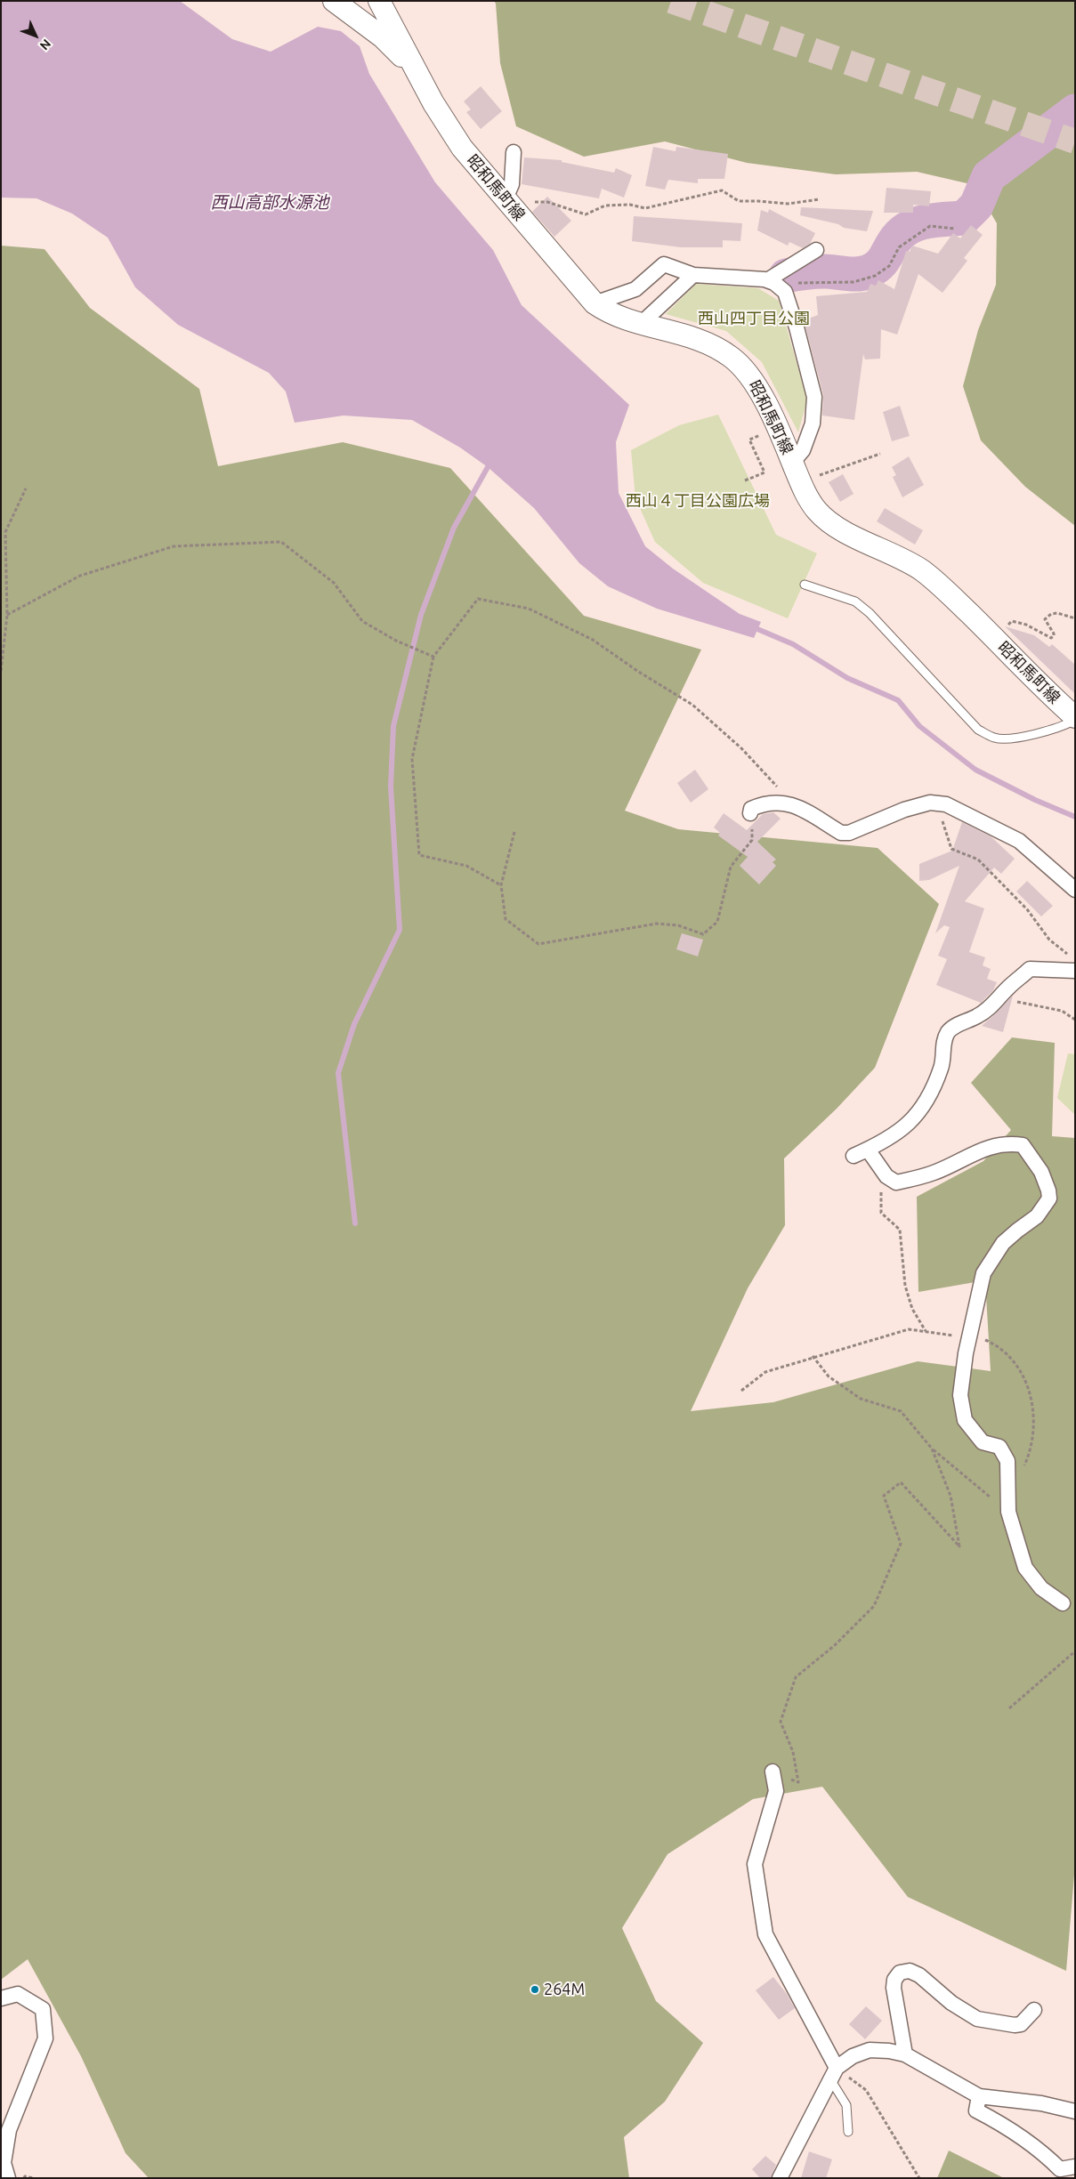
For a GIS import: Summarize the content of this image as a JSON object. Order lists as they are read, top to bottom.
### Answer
{
  "streets": {
    "main road": ["昭和馬町線"]
  },
  "water": ["西山高部水源池"],
  "parks": ["西山四丁目公園", "西山４丁目公園広場"],
  "places": ["264M"],
  "north": "bottom right"
}
